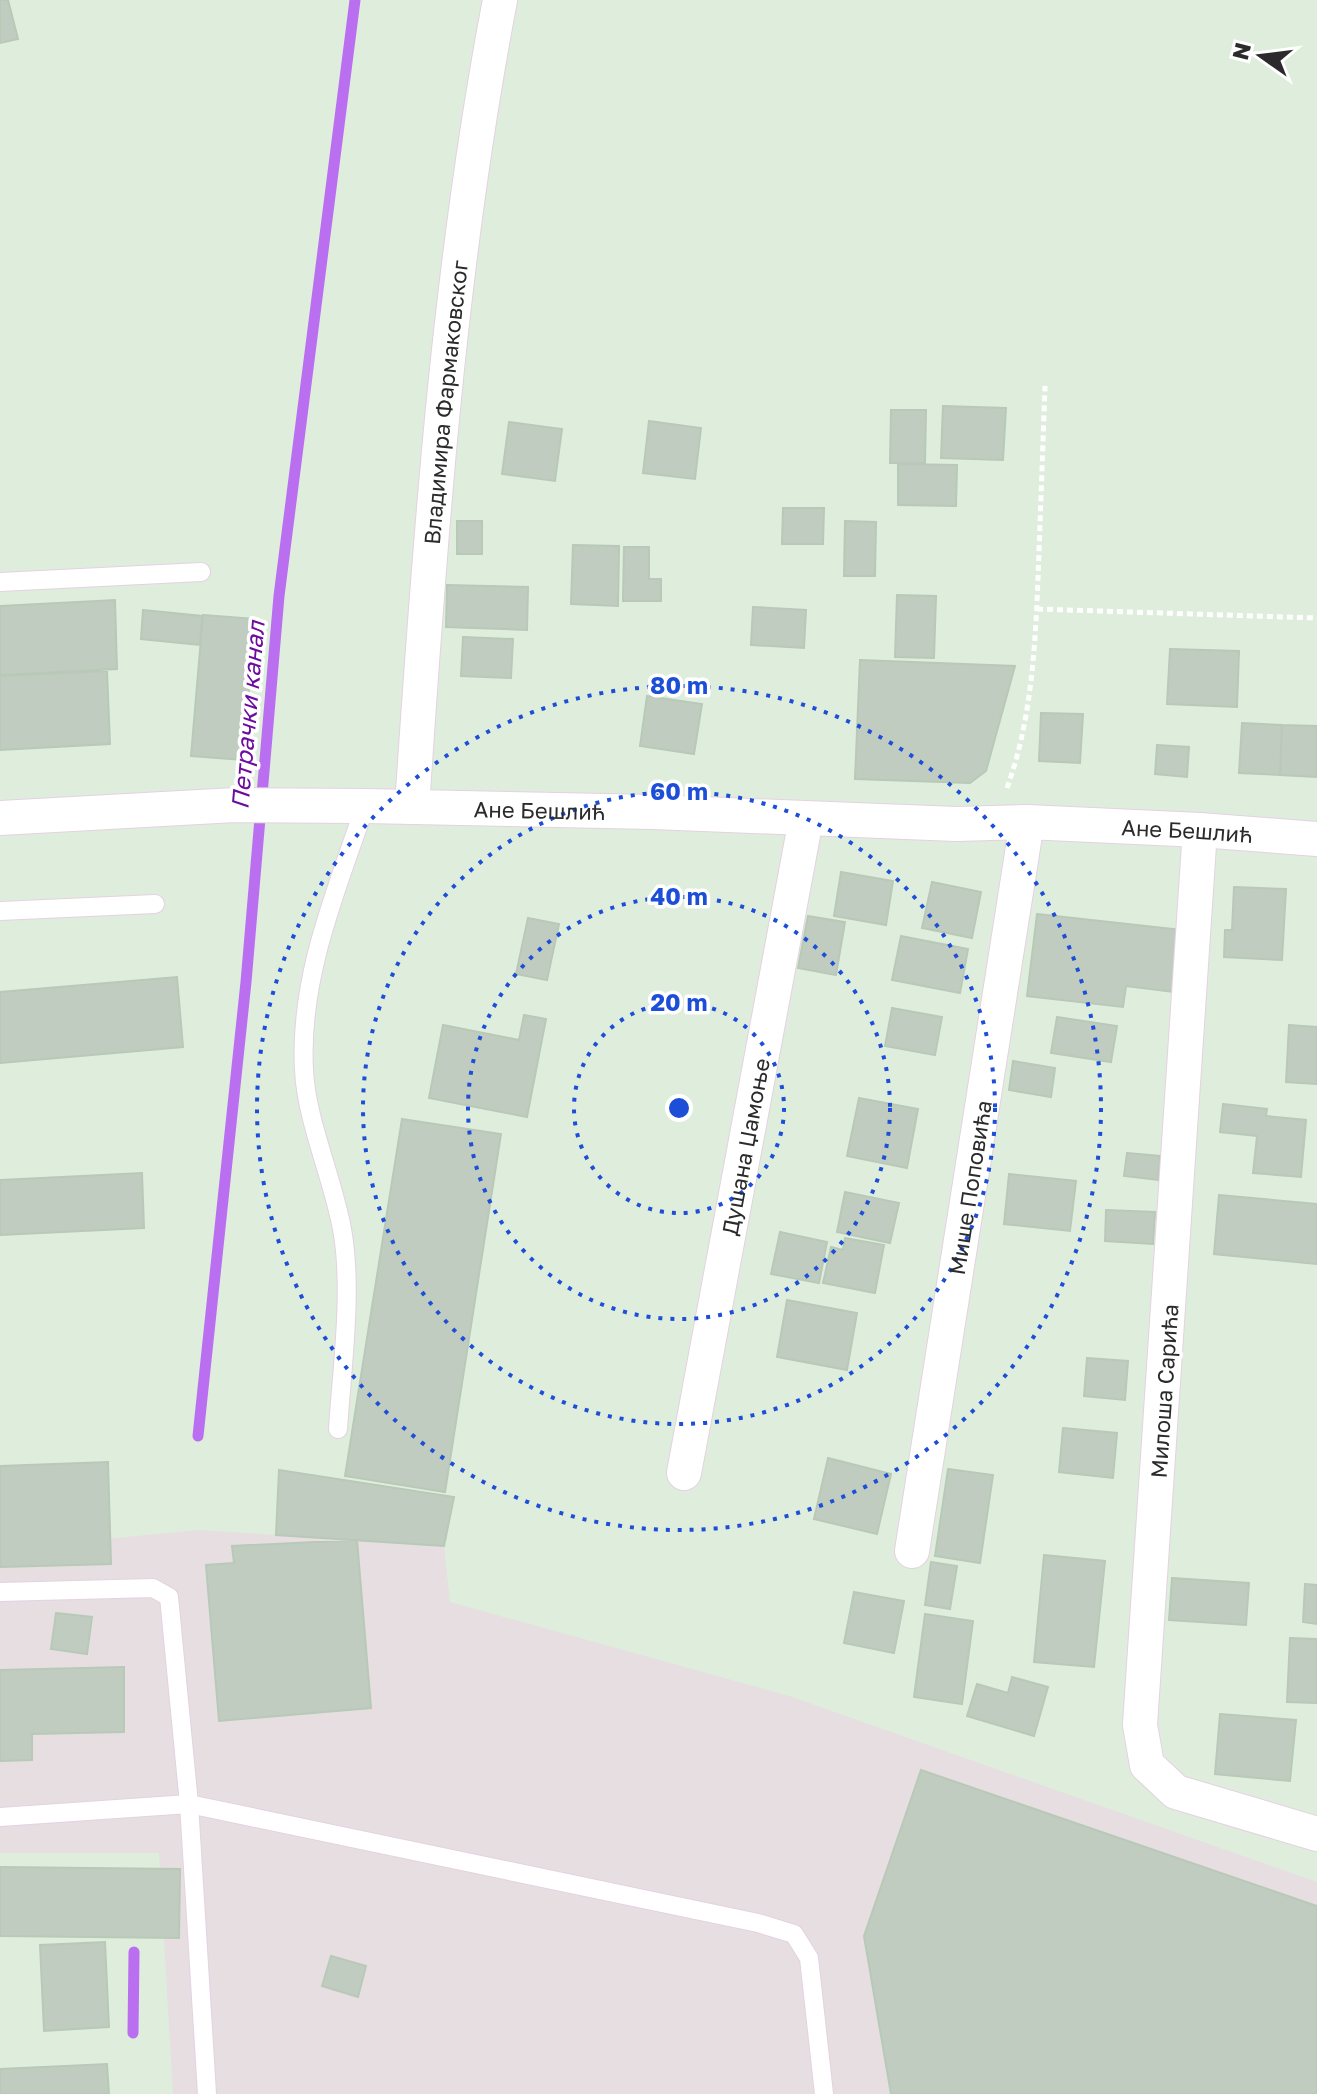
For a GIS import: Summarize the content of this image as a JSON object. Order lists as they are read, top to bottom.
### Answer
{
  "streets": {
    "street": [
      "Владимира Фармаковског",
      "Ане Бешлић",
      "Душана Џамоње",
      "Мише Поповића",
      "Милоша Сарића"
    ]
  },
  "crossings": [
    ["Владимира Фармаковског", "Ане Бешлић"],
    ["Ане Бешлић", "Душана Џамоње"],
    ["Ане Бешлић", "Мише Поповића"],
    ["Ане Бешлић", "Милоша Сарића"]
  ],
  "water": ["Петрачки канал"],
  "north": "left",
  "rings": [
    "80 m",
    "60 m",
    "40 m",
    "20 m"
  ]
}
